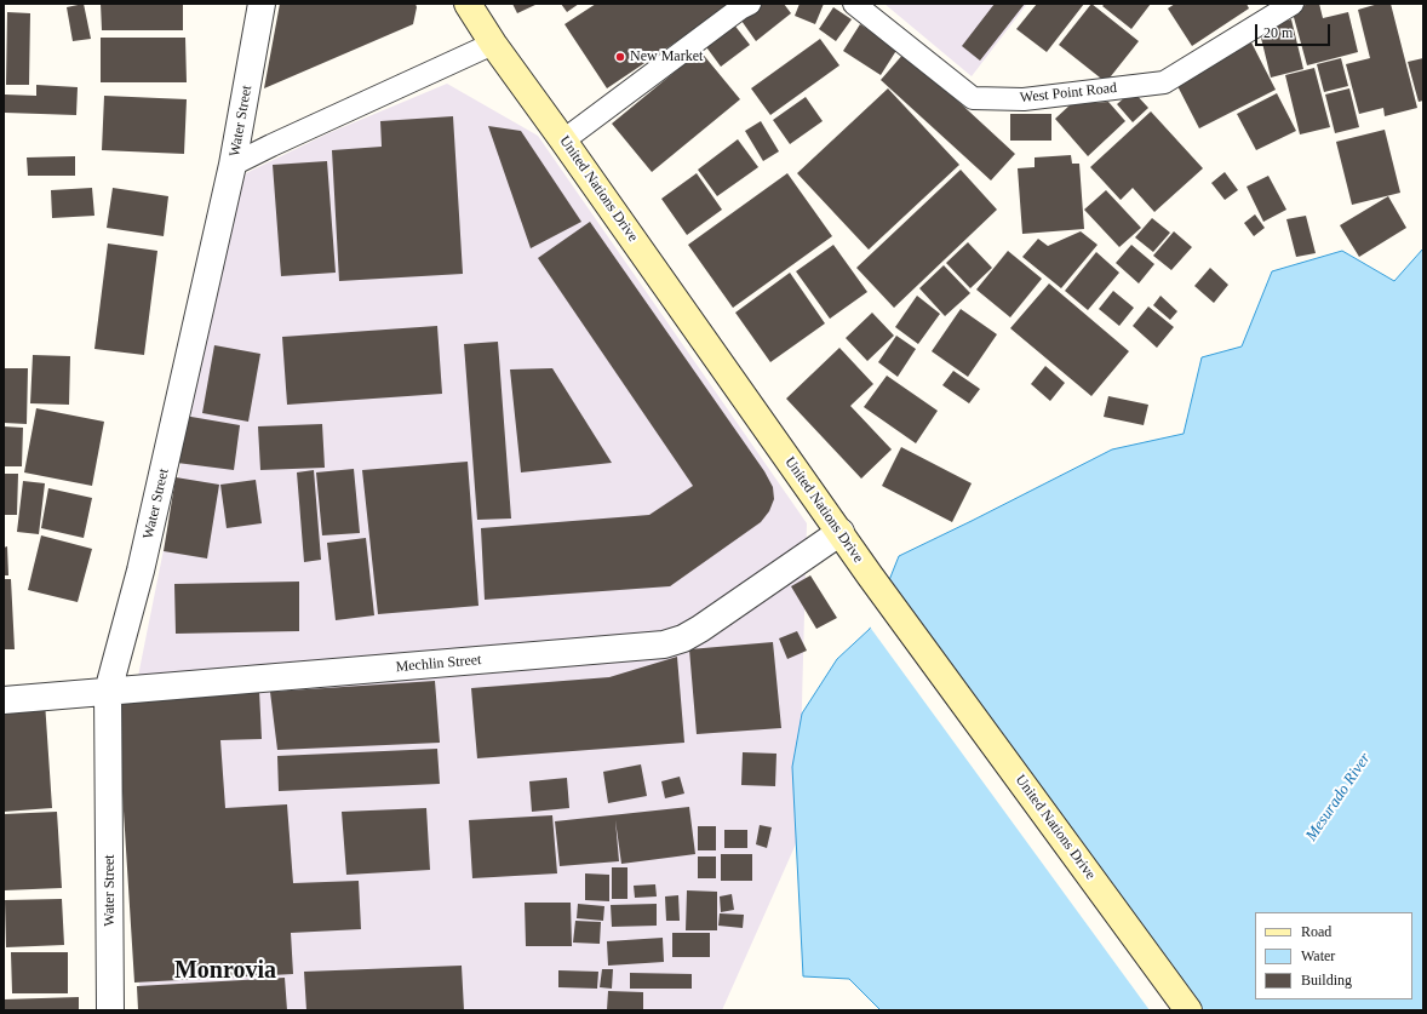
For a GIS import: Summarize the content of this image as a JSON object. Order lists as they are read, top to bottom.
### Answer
{
  "streets": {
    "main road": ["United Nations Drive"],
    "street": ["West Point Road", "Water Street", "Mechlin Street"]
  },
  "crossings": [
    ["Water Street", "Mechlin Street"],
    ["United Nations Drive", "Mechlin Street"]
  ],
  "districts": ["Monrovia"],
  "water": ["Mesurado River"],
  "places": ["New Market"],
  "legend": ["Road", "Water", "Building"],
  "scale_bar": "20 m"
}
